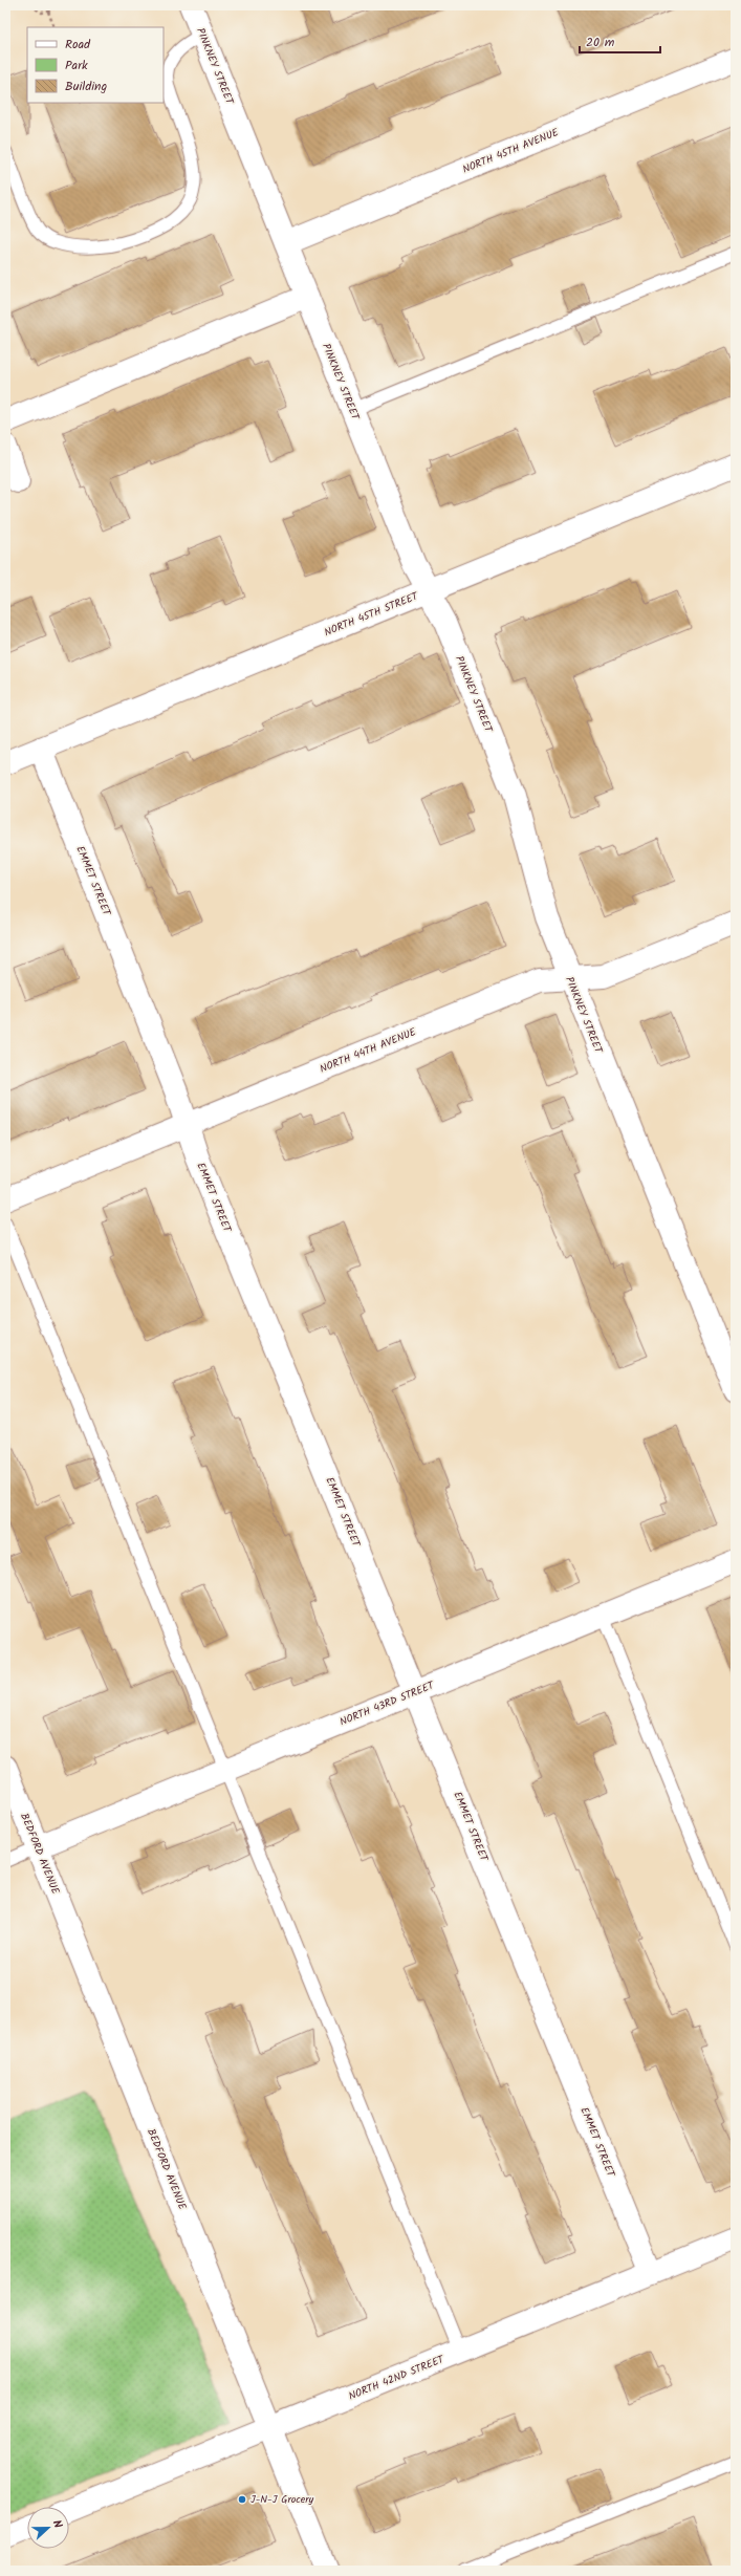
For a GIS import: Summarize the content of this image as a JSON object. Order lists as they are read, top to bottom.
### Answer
{
  "streets": {
    "street": [
      "PINKNEY STREET",
      "NORTH 45TH AVENUE",
      "NORTH 45TH STREET",
      "EMMET STREET",
      "NORTH 44TH AVENUE",
      "NORTH 43RD STREET",
      "BEDFORD AVENUE",
      "NORTH 42ND STREET"
    ]
  },
  "crossings": [
    ["PINKNEY STREET", "NORTH 45TH AVENUE"],
    ["PINKNEY STREET", "NORTH 45TH STREET"],
    ["PINKNEY STREET", "NORTH 44TH AVENUE"],
    ["NORTH 45TH STREET", "EMMET STREET"],
    ["EMMET STREET", "NORTH 44TH AVENUE"],
    ["EMMET STREET", "NORTH 43RD STREET"],
    ["EMMET STREET", "NORTH 42ND STREET"],
    ["NORTH 43RD STREET", "BEDFORD AVENUE"],
    ["BEDFORD AVENUE", "NORTH 42ND STREET"]
  ],
  "places": ["J-N-J Grocery"],
  "legend": ["Road", "Park", "Building"],
  "scale_bar": "20 m",
  "north": "right"
}
